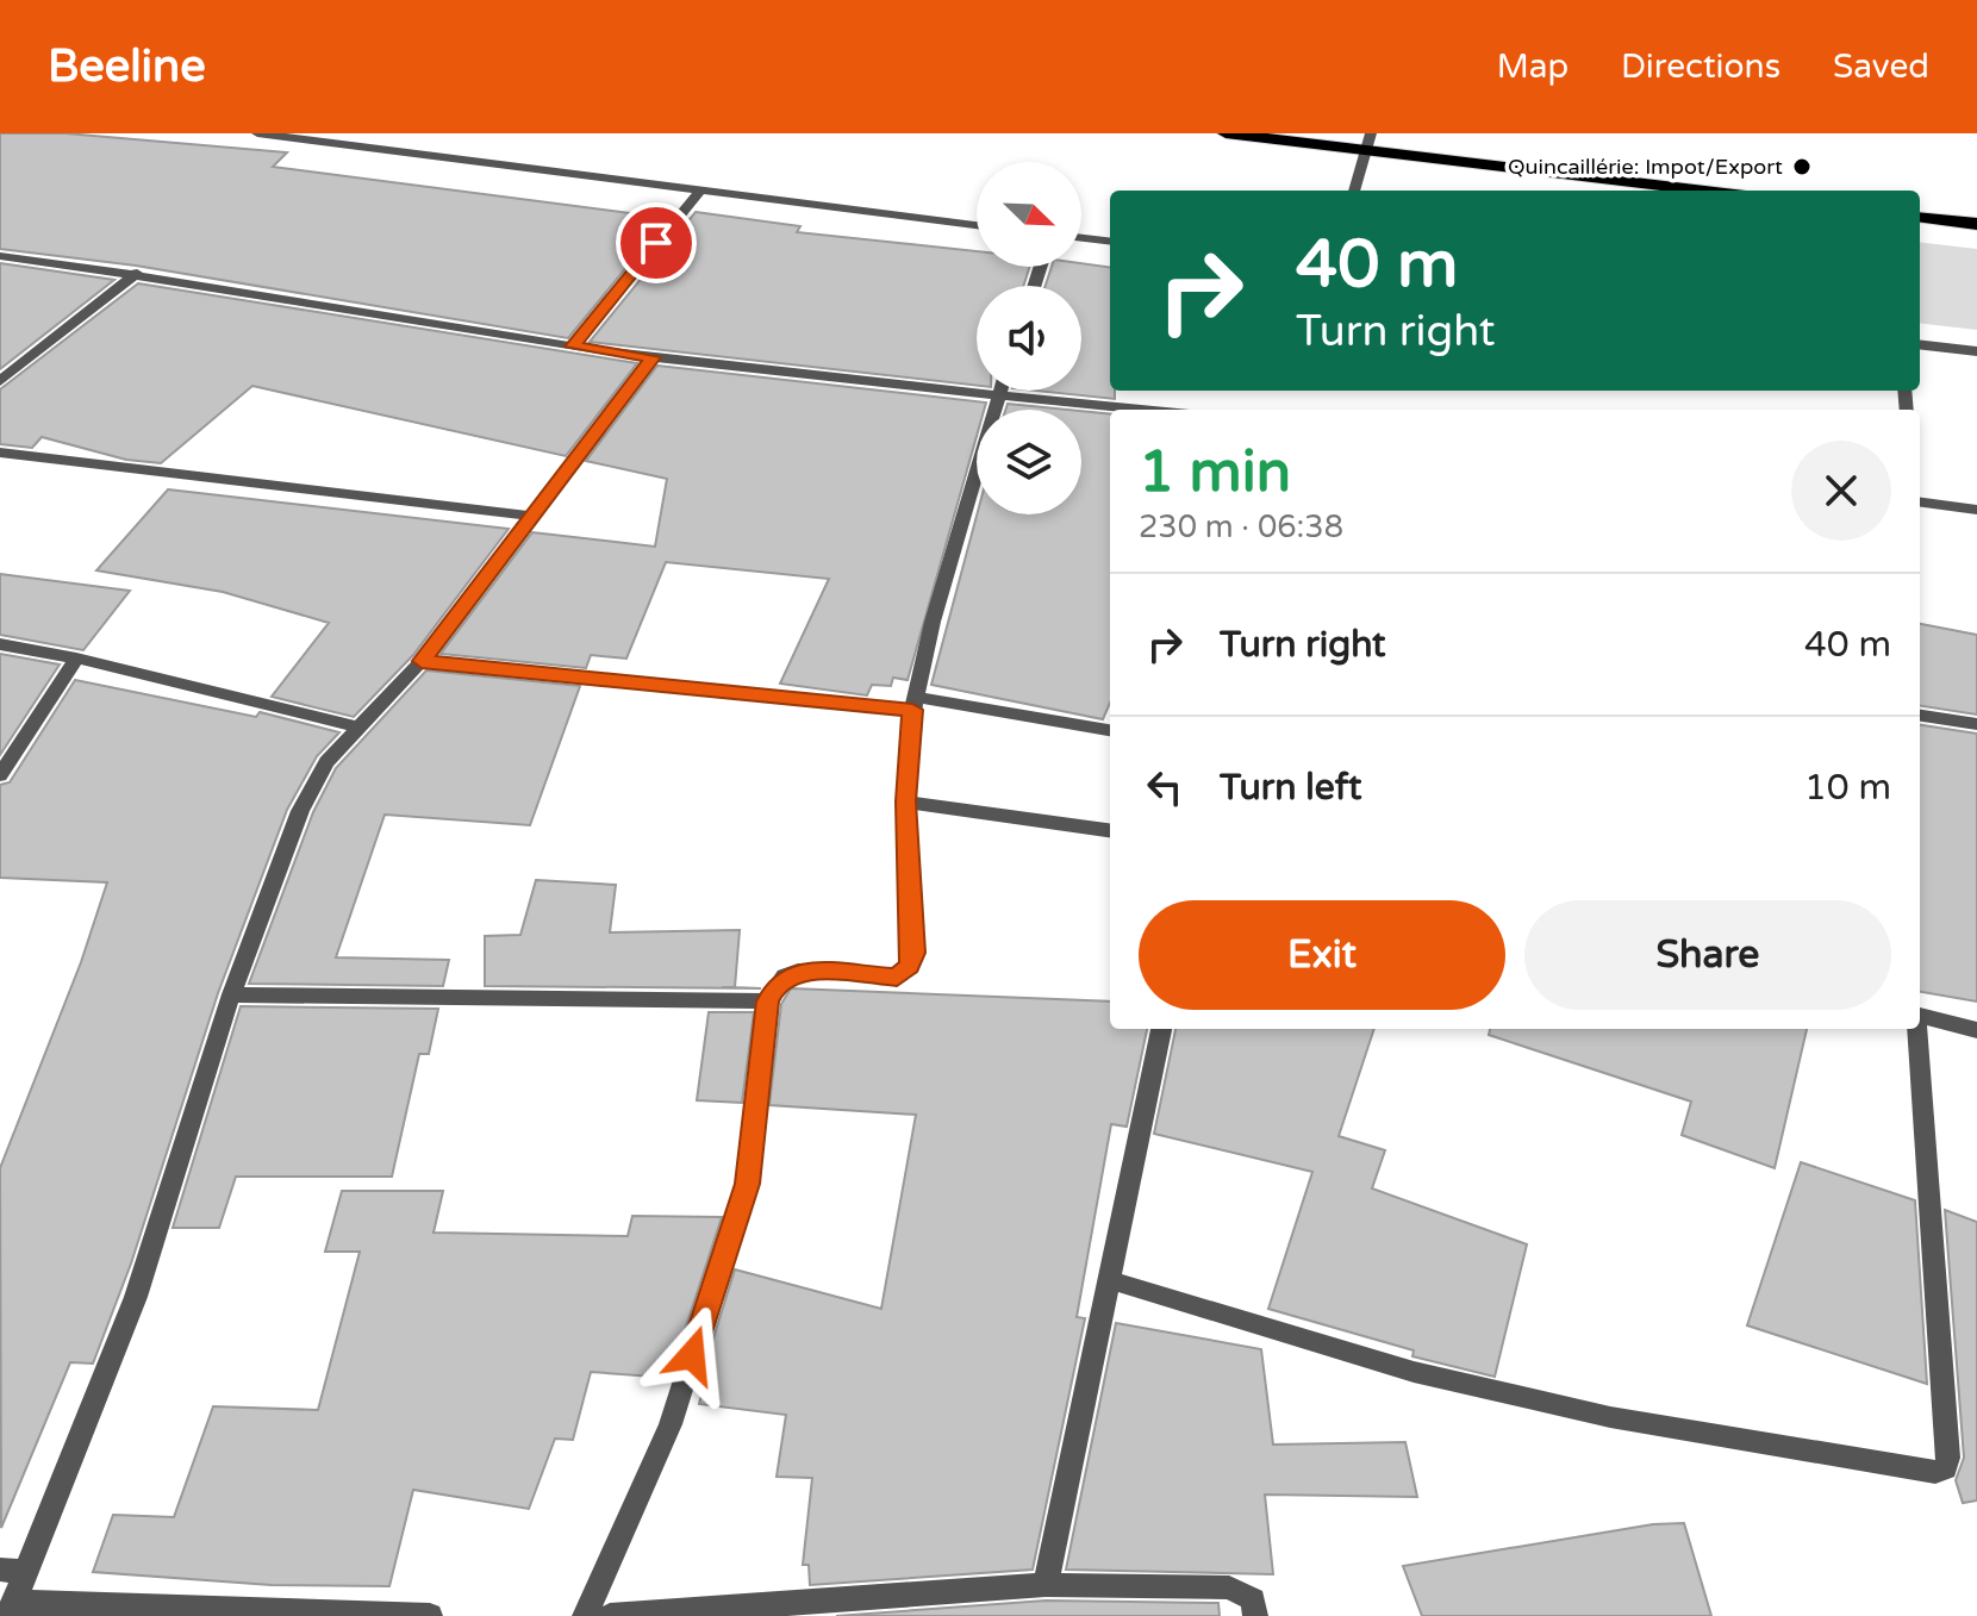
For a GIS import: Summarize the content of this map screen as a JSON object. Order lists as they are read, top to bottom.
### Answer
{
  "places": ["Quincaillérie: Impot/Export"],
  "north": "bottom right",
  "page": {
    "header": "Beeline",
    "nav": ["Map", "Directions", "Saved"],
    "turn": ["40 m", "Turn right"],
    "heading": ["1 min", "230 m · 06:38"],
    "list": [
      {
        "name": "Turn right",
        "value": "40 m"
      },
      {
        "name": "Turn left",
        "value": "10 m"
      }
    ],
    "buttons": ["Exit", "Share"]
  }
}
